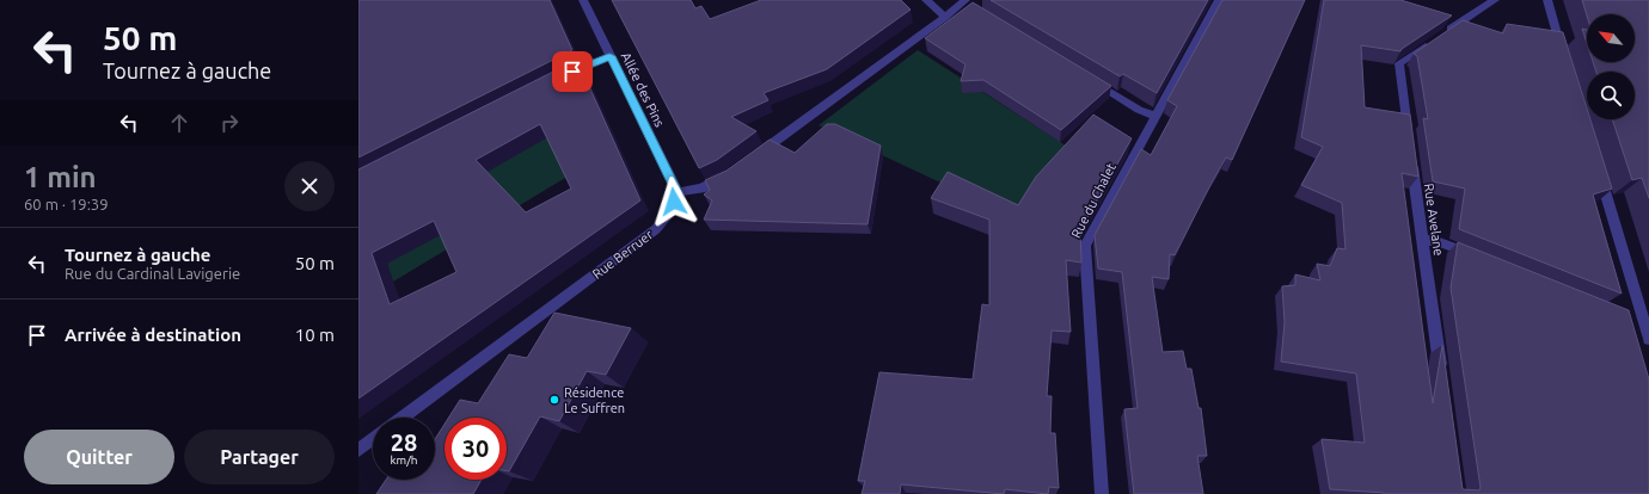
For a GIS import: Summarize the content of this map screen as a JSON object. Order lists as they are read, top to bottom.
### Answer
{
  "streets": {
    "street": [
      "Allée des Pins",
      "Rue du Chalet",
      "Rue Avelane",
      "Rue Berruer"
    ]
  },
  "crossings": [
    ["Allée des Pins", "Rue Berruer"]
  ],
  "places": ["Résidence Le Suffren"],
  "north": "top left",
  "page": {
    "turn": ["50 m", "Tournez à gauche"],
    "heading": ["1 min", "60 m · 19:39"],
    "list": [
      {
        "name": "Tournez à gauche",
        "note": "Rue du Cardinal Lavigerie",
        "value": "50 m"
      },
      {
        "name": "Arrivée à destination",
        "value": "10 m"
      }
    ],
    "speed": "28 km/h",
    "limit": "30",
    "buttons": ["Quitter", "Partager"]
  }
}
